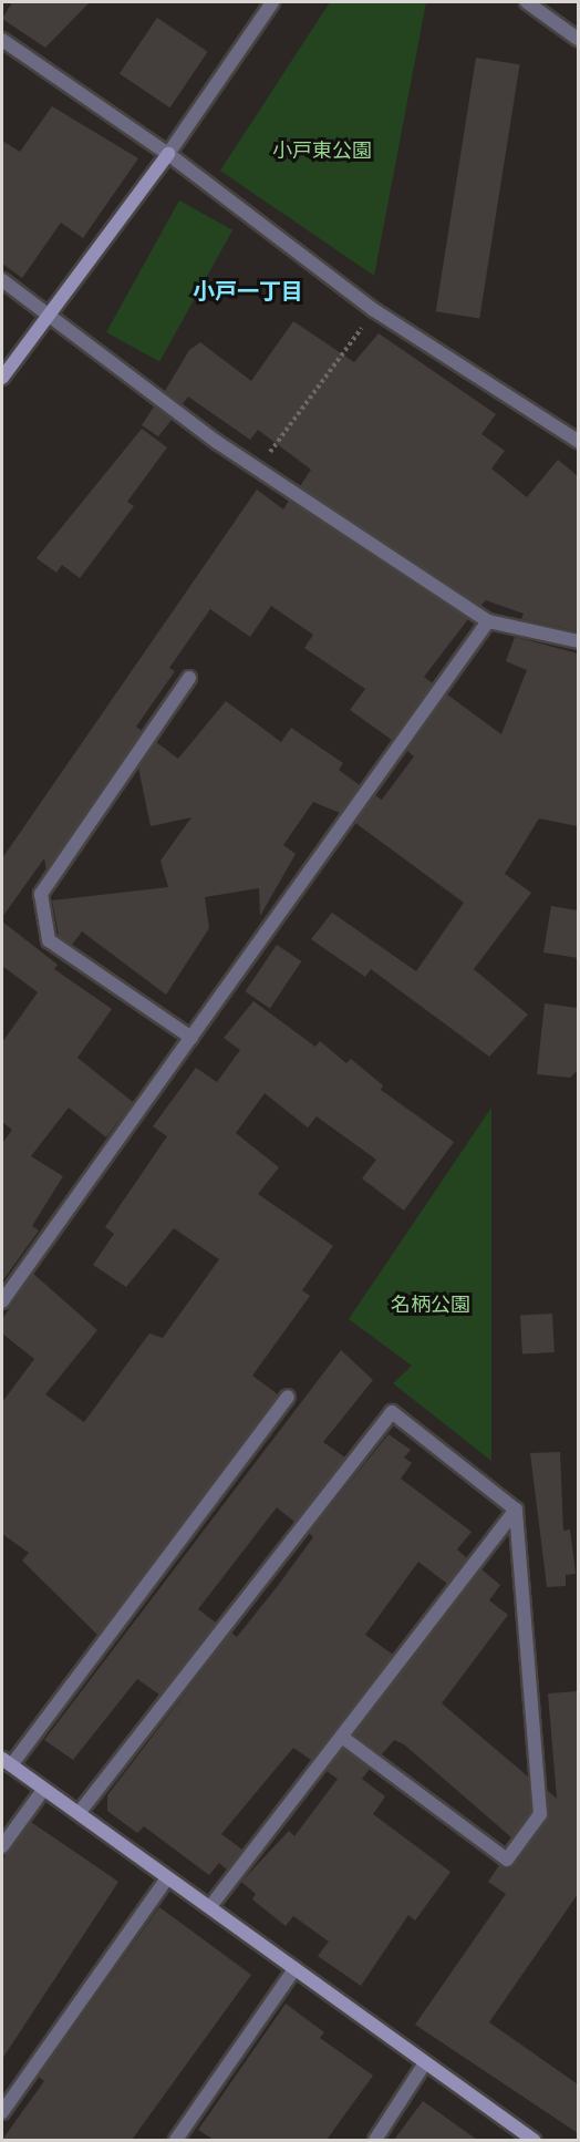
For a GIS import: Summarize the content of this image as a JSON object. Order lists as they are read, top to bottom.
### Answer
{
  "districts": ["小戸一丁目"],
  "parks": ["小戸東公園", "名柄公園"]
}
